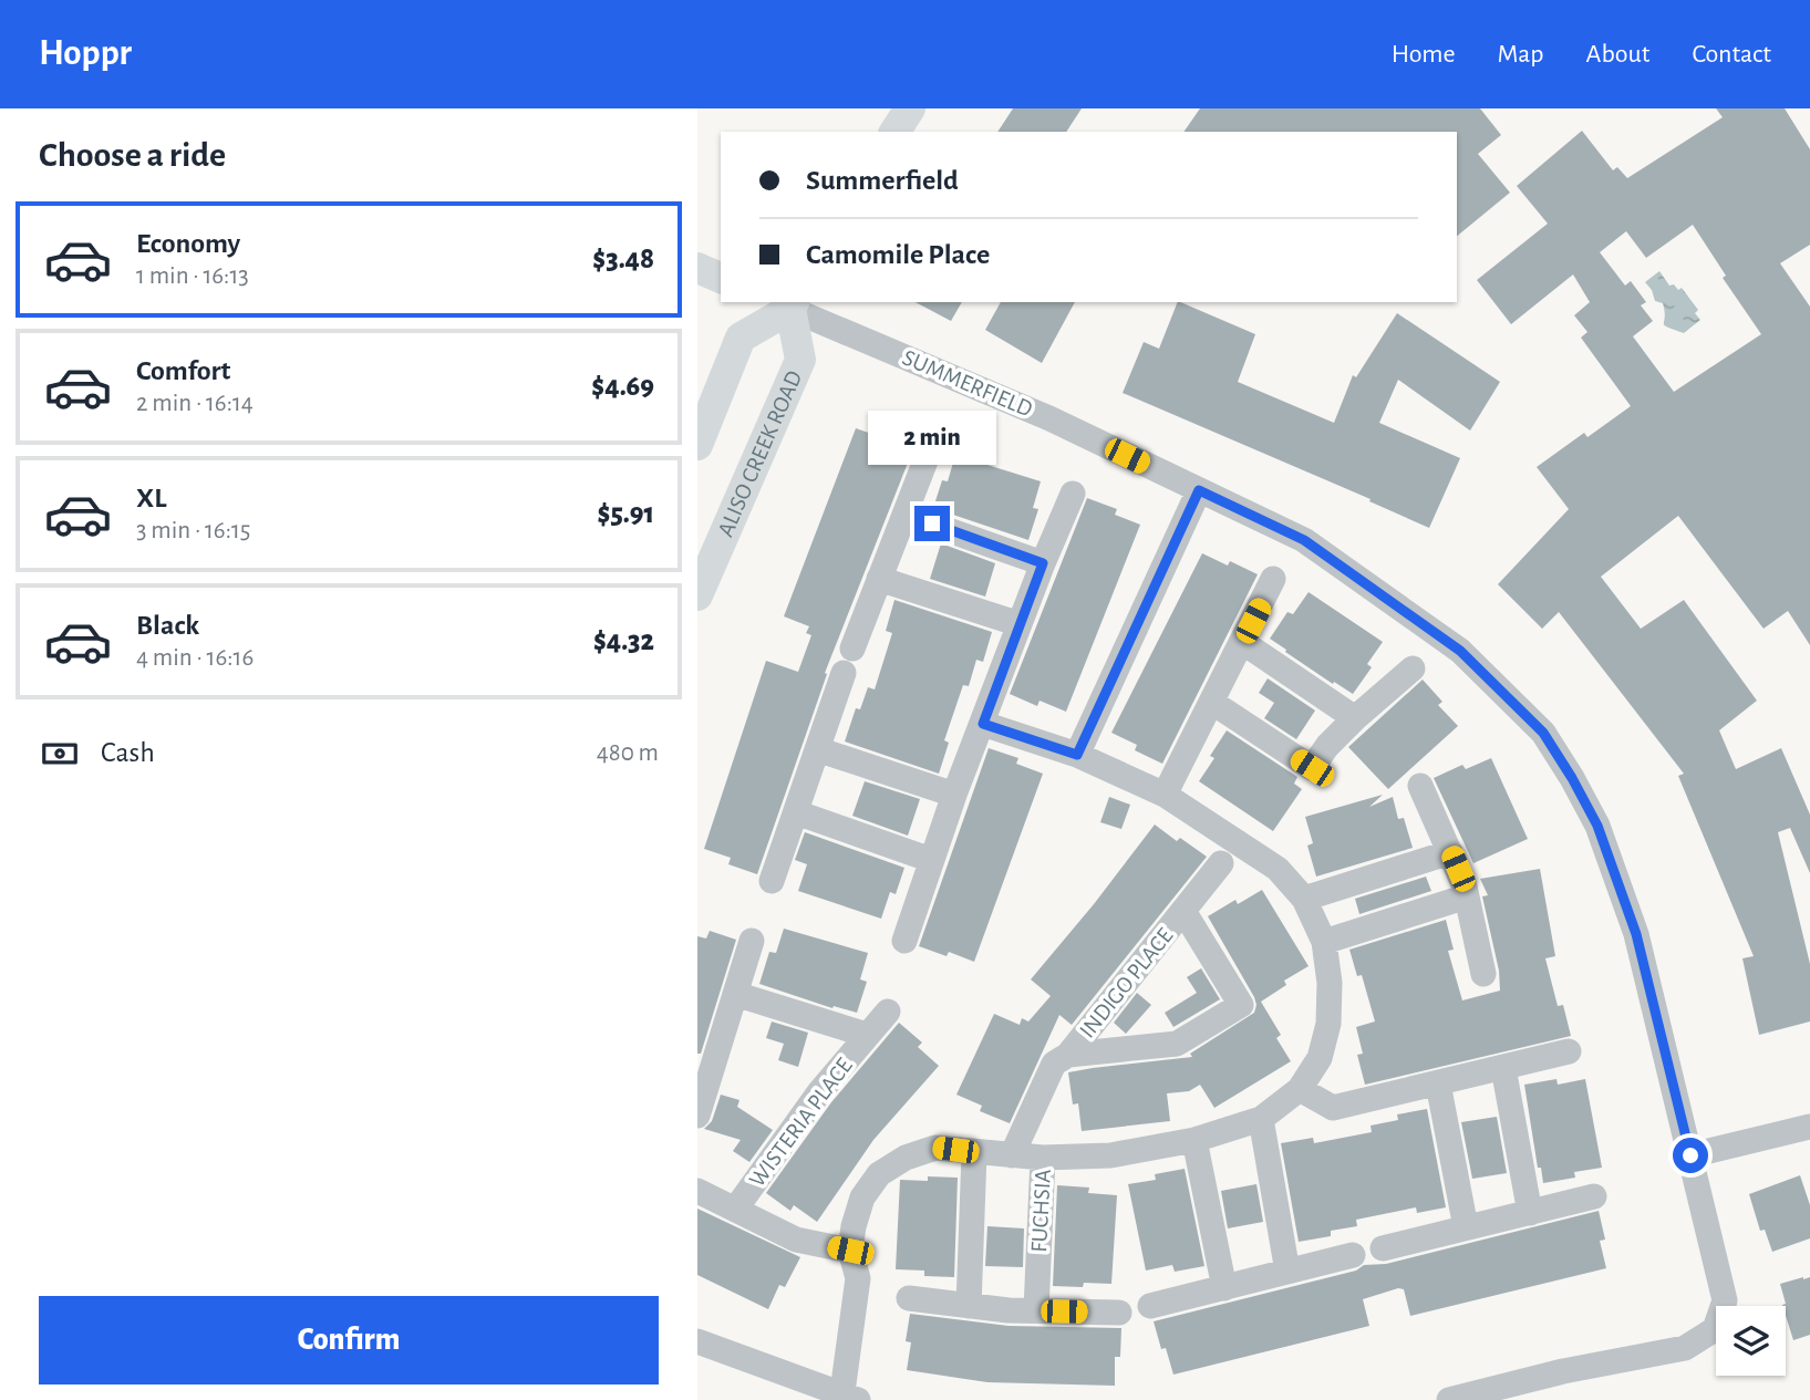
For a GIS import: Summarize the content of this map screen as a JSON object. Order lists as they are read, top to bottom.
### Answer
{
  "streets": {
    "main road": ["ALISO CREEK ROAD"],
    "street": [
      "SUMMERFIELD",
      "INDIGO PLACE",
      "WISTERIA PLACE",
      "FUCHSIA"
    ]
  },
  "crossings": [
    ["SUMMERFIELD", "ALISO CREEK ROAD"]
  ],
  "page": {
    "header": "Hoppr",
    "nav": [
      "Home",
      "Map",
      "About",
      "Contact"
    ],
    "heading": "Choose a ride",
    "banner": ["Summerfield", "Camomile Place"],
    "list": [
      {
        "name": "Economy",
        "note": "1 min · 16:13",
        "value": "$3.48"
      },
      {
        "name": "Comfort",
        "note": "2 min · 16:14",
        "value": "$4.69"
      },
      {
        "name": "XL",
        "note": "3 min · 16:15",
        "value": "$5.91"
      },
      {
        "name": "Black",
        "note": "4 min · 16:16",
        "value": "$4.32"
      }
    ],
    "bubble": "2 min",
    "pay": ["Cash", "480 m"],
    "buttons": "Confirm"
  }
}
